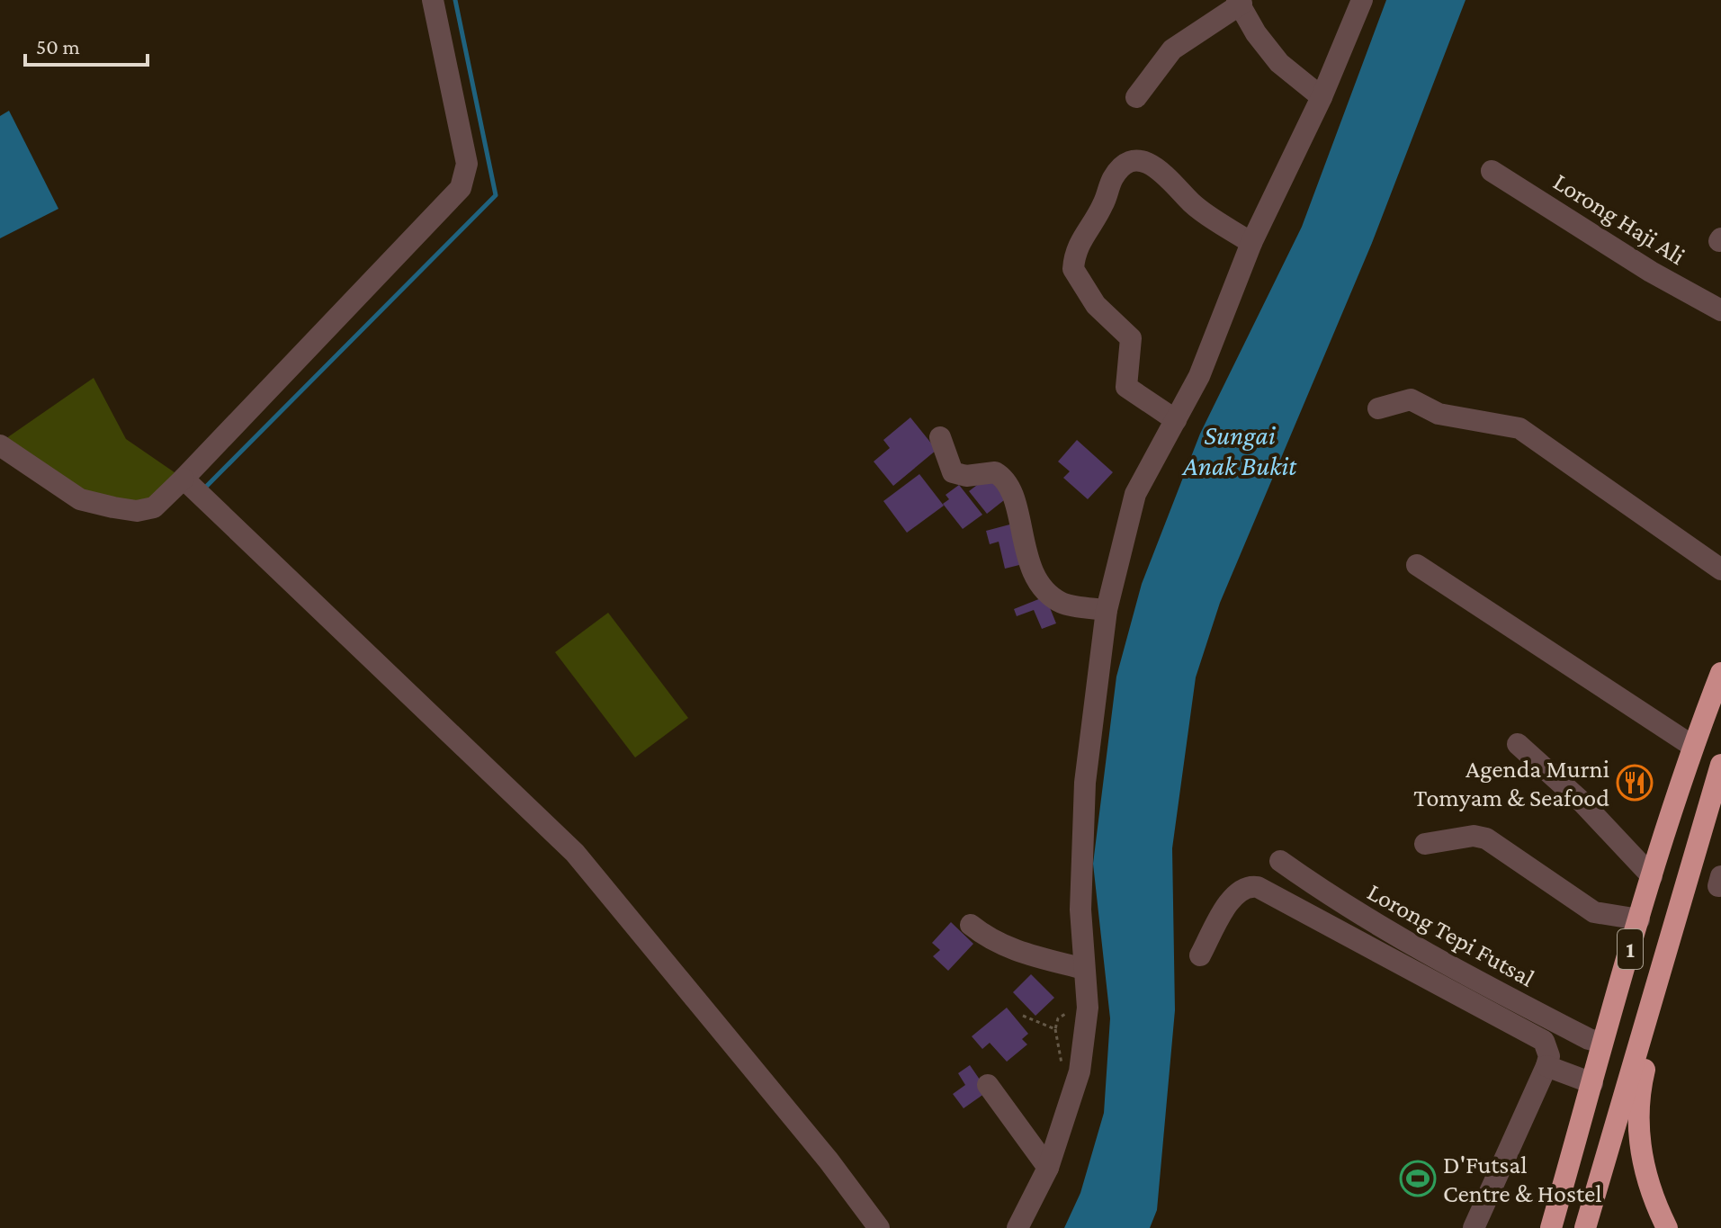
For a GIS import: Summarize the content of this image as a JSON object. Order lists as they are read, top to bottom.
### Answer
{
  "streets": {
    "highway": ["1"],
    "street": ["Lorong Haji Ali", "Lorong Tepi Futsal"]
  },
  "crossings": [
    ["Lorong Tepi Futsal", "1"]
  ],
  "water": ["Sungai Anak Bukit"],
  "places": {
    "restaurant": ["Agenda Murni Tomyam & Seafood"],
    "sports": ["D'Futsal Centre & Hostel"]
  },
  "scale_bar": "50 m"
}
